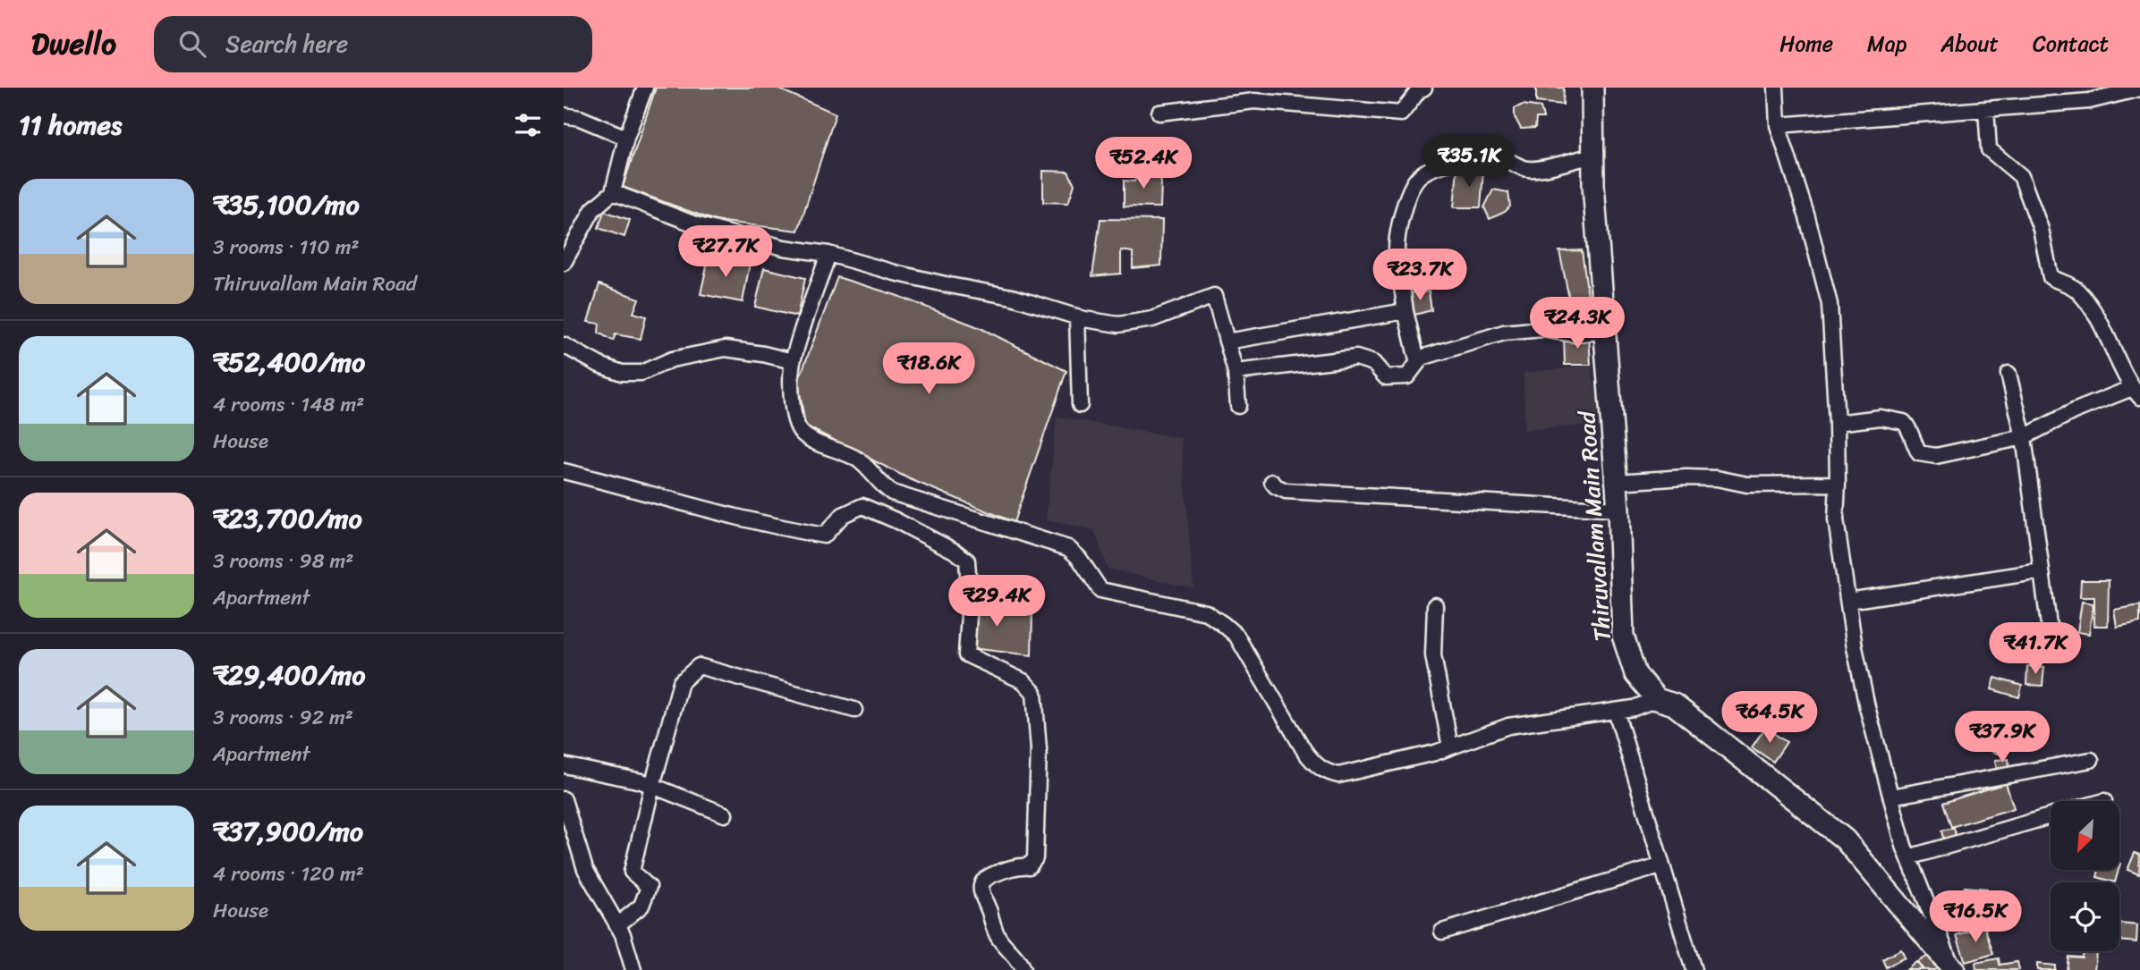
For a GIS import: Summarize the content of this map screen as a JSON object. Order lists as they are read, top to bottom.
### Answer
{
  "streets": {
    "main road": ["Thiruvallam Main Road"]
  },
  "north": "bottom left",
  "page": {
    "header": "Dwello",
    "search": "Search here",
    "nav": [
      "Home",
      "Map",
      "About",
      "Contact"
    ],
    "heading": "11 homes",
    "price": [
      "₹35.1K",
      "₹52.4K",
      "₹27.7K",
      "₹23.7K",
      "₹24.3K",
      "₹18.6K",
      "₹29.4K",
      "₹41.7K",
      "₹64.5K",
      "₹37.9K",
      "₹16.5K"
    ],
    "list": [
      {
        "name": "₹35,100/mo",
        "note": "3 rooms · 110 m² · Thiruvallam Main Road"
      },
      {
        "name": "₹52,400/mo",
        "note": "4 rooms · 148 m² · House"
      },
      {
        "name": "₹23,700/mo",
        "note": "3 rooms · 98 m² · Apartment"
      },
      {
        "name": "₹29,400/mo",
        "note": "3 rooms · 92 m² · Apartment"
      },
      {
        "name": "₹37,900/mo",
        "note": "4 rooms · 120 m² · House"
      }
    ]
  }
}
